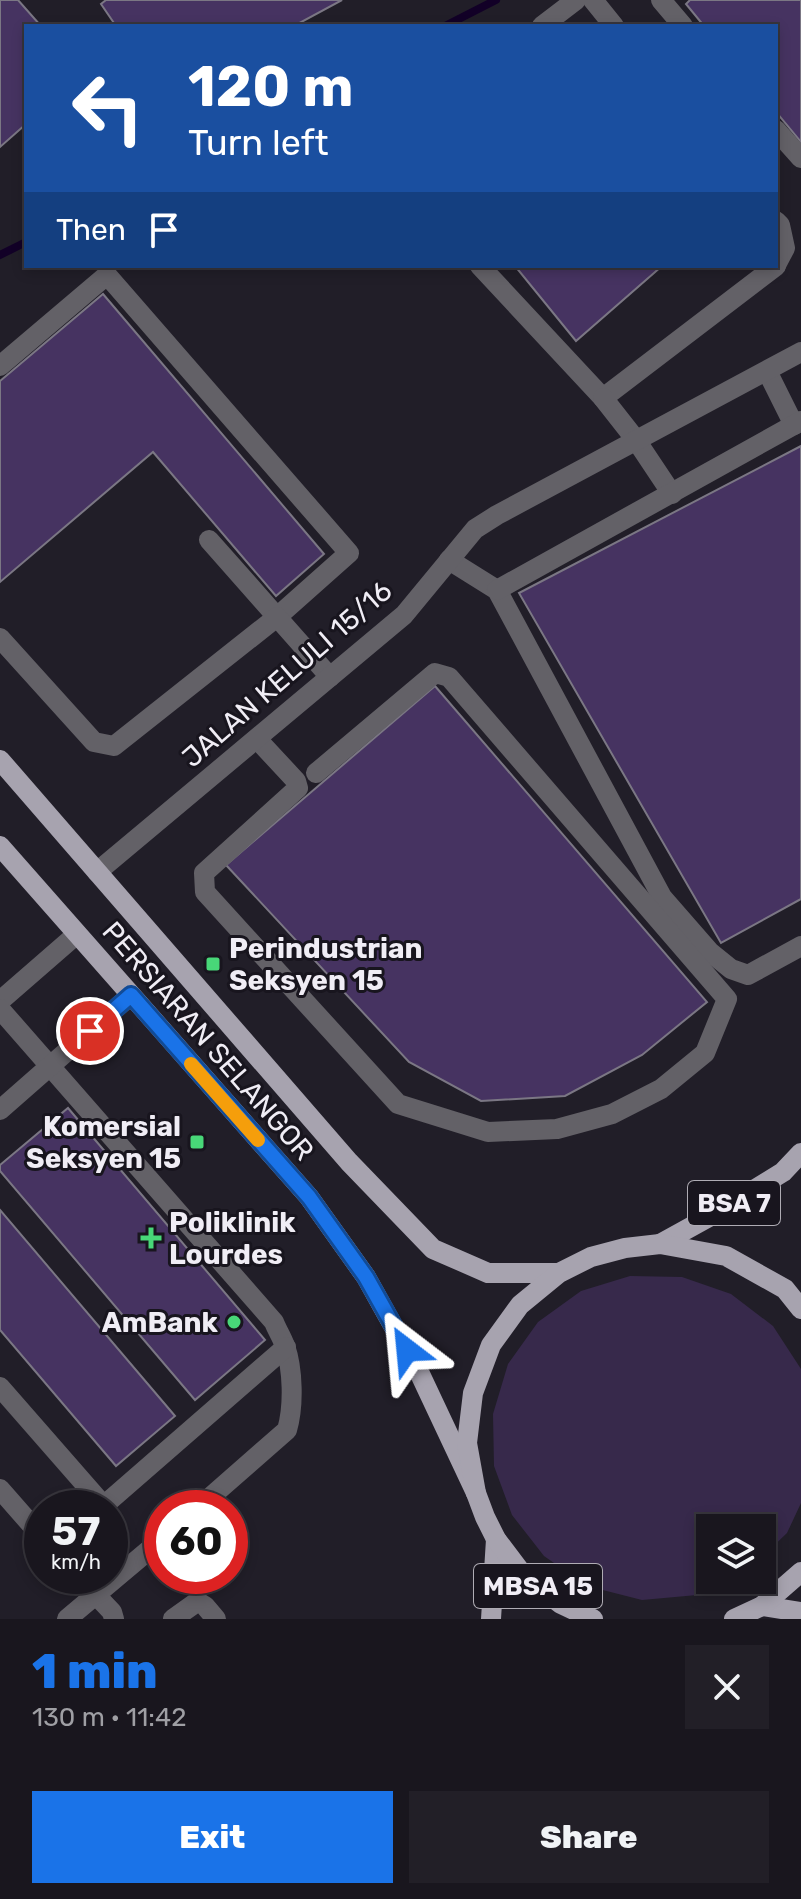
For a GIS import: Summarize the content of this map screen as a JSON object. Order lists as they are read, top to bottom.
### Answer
{
  "streets": {
    "main road": ["PERSIARAN SELANGOR", "BSA 7", "MBSA 15"],
    "street": ["JALAN KELULI 15/16"]
  },
  "crossings": [
    ["JALAN KELULI 15/16", "PERSIARAN SELANGOR"],
    ["PERSIARAN SELANGOR", "MBSA 15"],
    ["BSA 7", "MBSA 15"]
  ],
  "places": {
    "transit": ["Perindustrian Seksyen 15", "Komersial Seksyen 15"],
    "health": ["Poliklinik Lourdes"],
    "other": ["AmBank"]
  },
  "page": {
    "turn": ["120 m", "Turn left"],
    "then": "Then",
    "speed": "57 km/h",
    "limit": "60",
    "heading": ["1 min", "130 m · 11:42"],
    "buttons": ["Exit", "Share"]
  }
}
